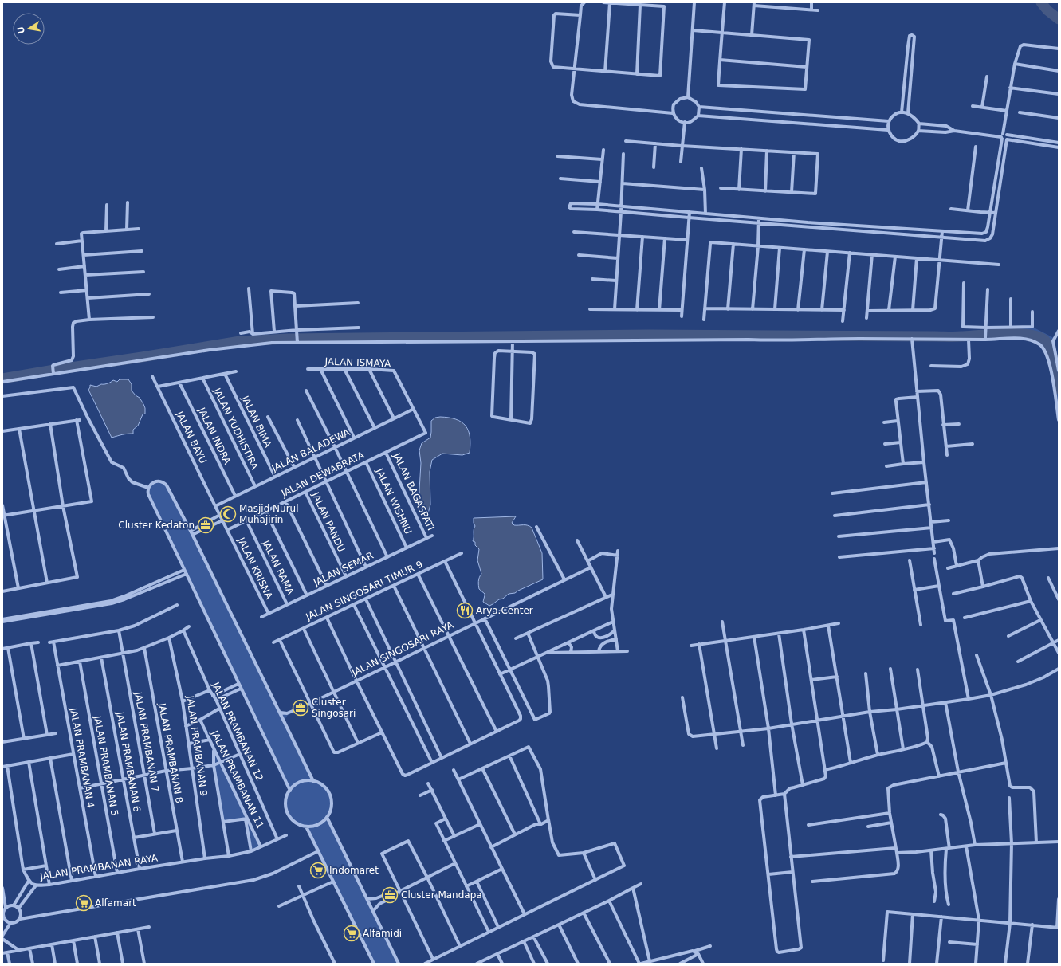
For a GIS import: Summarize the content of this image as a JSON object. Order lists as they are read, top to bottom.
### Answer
{
  "streets": {
    "street": [
      "JALAN ISMAYA",
      "JALAN BIMA",
      "JALAN YUDHISTIRA",
      "JALAN INDRA",
      "JALAN BAYU",
      "JALAN BALADEWA",
      "JALAN DEWABRATA",
      "JALAN BAGASPATI",
      "JALAN WISHNU",
      "JALAN PANDU",
      "JALAN RAMA",
      "JALAN KRISNA",
      "JALAN SEMAR",
      "JALAN SINGOSARI TIMUR 9",
      "JALAN SINGOSARI RAYA",
      "JALAN PRAMBANAN 12",
      "JALAN PRAMBANAN 7",
      "JALAN PRAMBANAN 9",
      "JALAN PRAMBANAN 8",
      "JALAN PRAMBANAN 4",
      "JALAN PRAMBANAN 6",
      "JALAN PRAMBANAN 5",
      "JALAN PRAMBANAN 11",
      "JALAN PRAMBANAN RAYA"
    ]
  },
  "crossings": [
    ["JALAN ISMAYA", "JALAN BALADEWA"],
    ["JALAN ISMAYA", "JALAN DEWABRATA"],
    ["JALAN BIMA", "JALAN BALADEWA"],
    ["JALAN YUDHISTIRA", "JALAN BALADEWA"],
    ["JALAN INDRA", "JALAN BALADEWA"],
    ["JALAN BAYU", "JALAN BALADEWA"],
    ["JALAN BAYU", "JALAN KRISNA"],
    ["JALAN DEWABRATA", "JALAN BAGASPATI"],
    ["JALAN DEWABRATA", "JALAN WISHNU"],
    ["JALAN DEWABRATA", "JALAN PANDU"],
    ["JALAN DEWABRATA", "JALAN RAMA"],
    ["JALAN DEWABRATA", "JALAN KRISNA"],
    ["JALAN BAGASPATI", "JALAN SEMAR"],
    ["JALAN WISHNU", "JALAN SEMAR"],
    ["JALAN PANDU", "JALAN SEMAR"],
    ["JALAN RAMA", "JALAN SEMAR"],
    ["JALAN KRISNA", "JALAN SEMAR"],
    ["JALAN PRAMBANAN 12", "JALAN PRAMBANAN RAYA"],
    ["JALAN PRAMBANAN 7", "JALAN PRAMBANAN 4"],
    ["JALAN PRAMBANAN 9", "JALAN PRAMBANAN RAYA"],
    ["JALAN PRAMBANAN 8", "JALAN PRAMBANAN RAYA"],
    ["JALAN PRAMBANAN 4", "JALAN PRAMBANAN RAYA"],
    ["JALAN PRAMBANAN 6", "JALAN PRAMBANAN RAYA"],
    ["JALAN PRAMBANAN 5", "JALAN PRAMBANAN RAYA"],
    ["JALAN PRAMBANAN 11", "JALAN PRAMBANAN RAYA"]
  ],
  "places": {
    "mosque": ["Masjid Nurul Muhajirin"],
    "office": ["Cluster Kedaton", "Cluster Singosari", "Cluster Mandapa"],
    "restaurant": ["Arya.Center"],
    "supermarket": ["Indomaret", "Alfamart", "Alfamidi"]
  },
  "north": "left"
}
